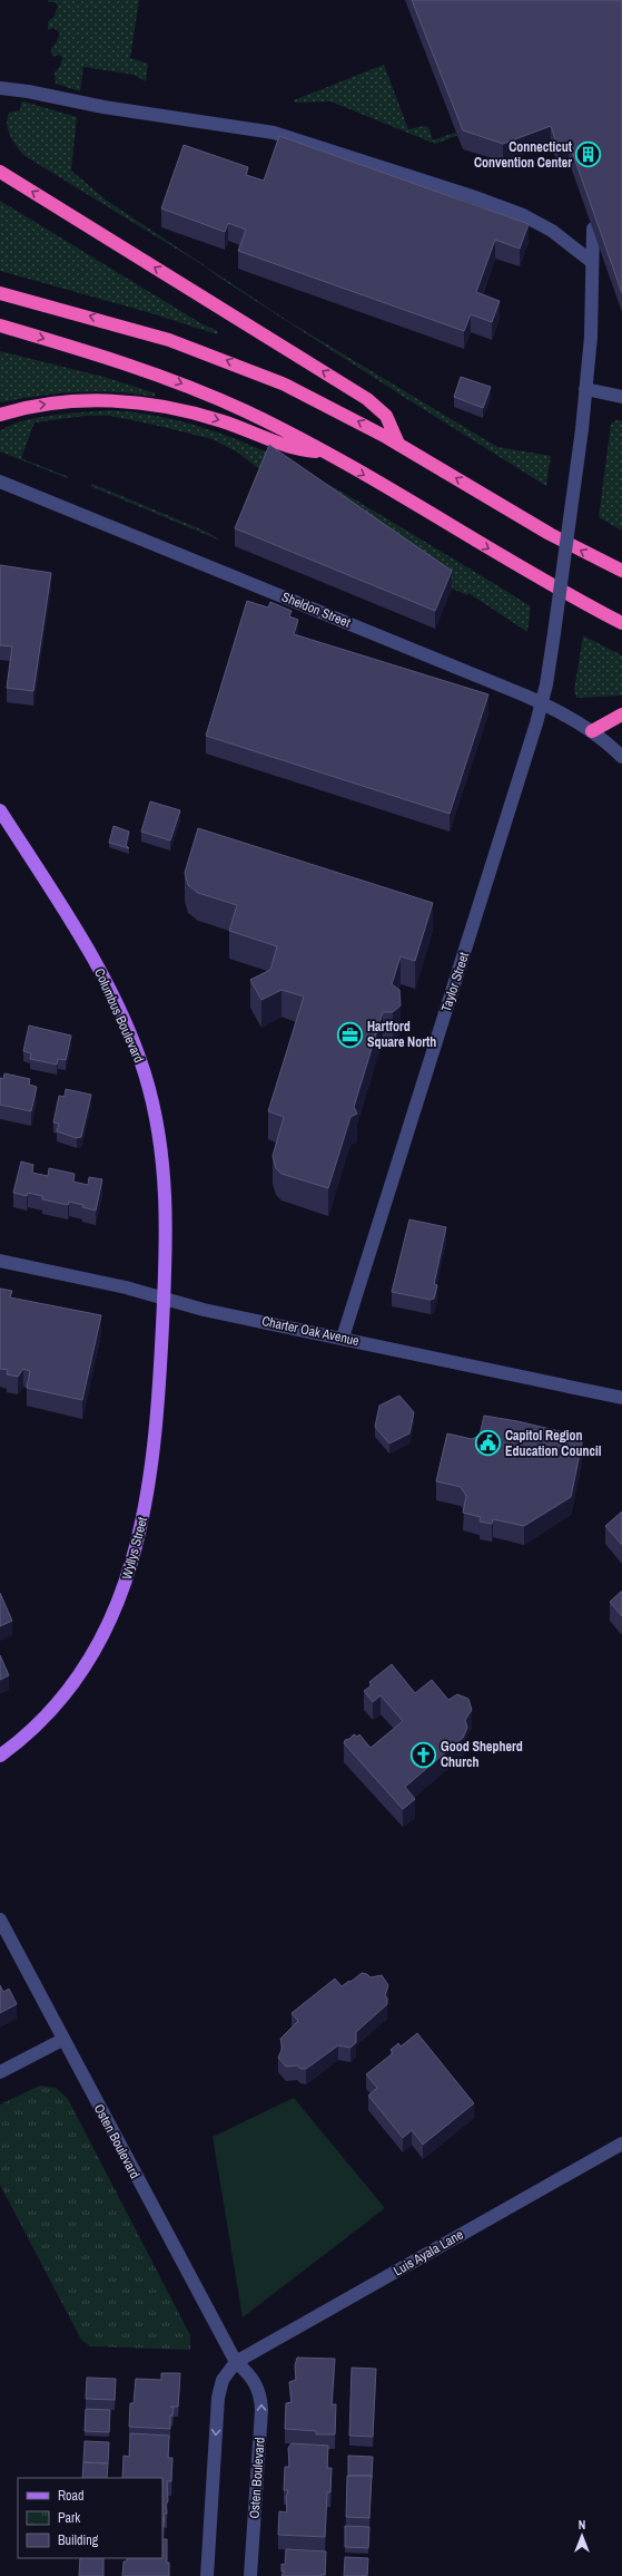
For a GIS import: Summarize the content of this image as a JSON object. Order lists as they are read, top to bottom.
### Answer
{
  "streets": {
    "main road": ["Columbus Boulevard", "Wyllys Street"],
    "street": [
      "Sheldon Street",
      "Taylor Street",
      "Charter Oak Avenue",
      "Osten Boulevard",
      "Luis Ayala Lane"
    ]
  },
  "crossings": [
    ["Sheldon Street", "Taylor Street"],
    ["Taylor Street", "Charter Oak Avenue"],
    ["Columbus Boulevard", "Charter Oak Avenue"],
    ["Columbus Boulevard", "Wyllys Street"],
    ["Charter Oak Avenue", "Wyllys Street"],
    ["Osten Boulevard", "Luis Ayala Lane"]
  ],
  "places": {
    "building": ["Connecticut Convention Center"],
    "office": ["Hartford Square North"],
    "public building": ["Capitol Region Education Council"],
    "church": ["Good Shepherd Church"]
  },
  "legend": ["Road", "Park", "Building"],
  "north": "top"
}
